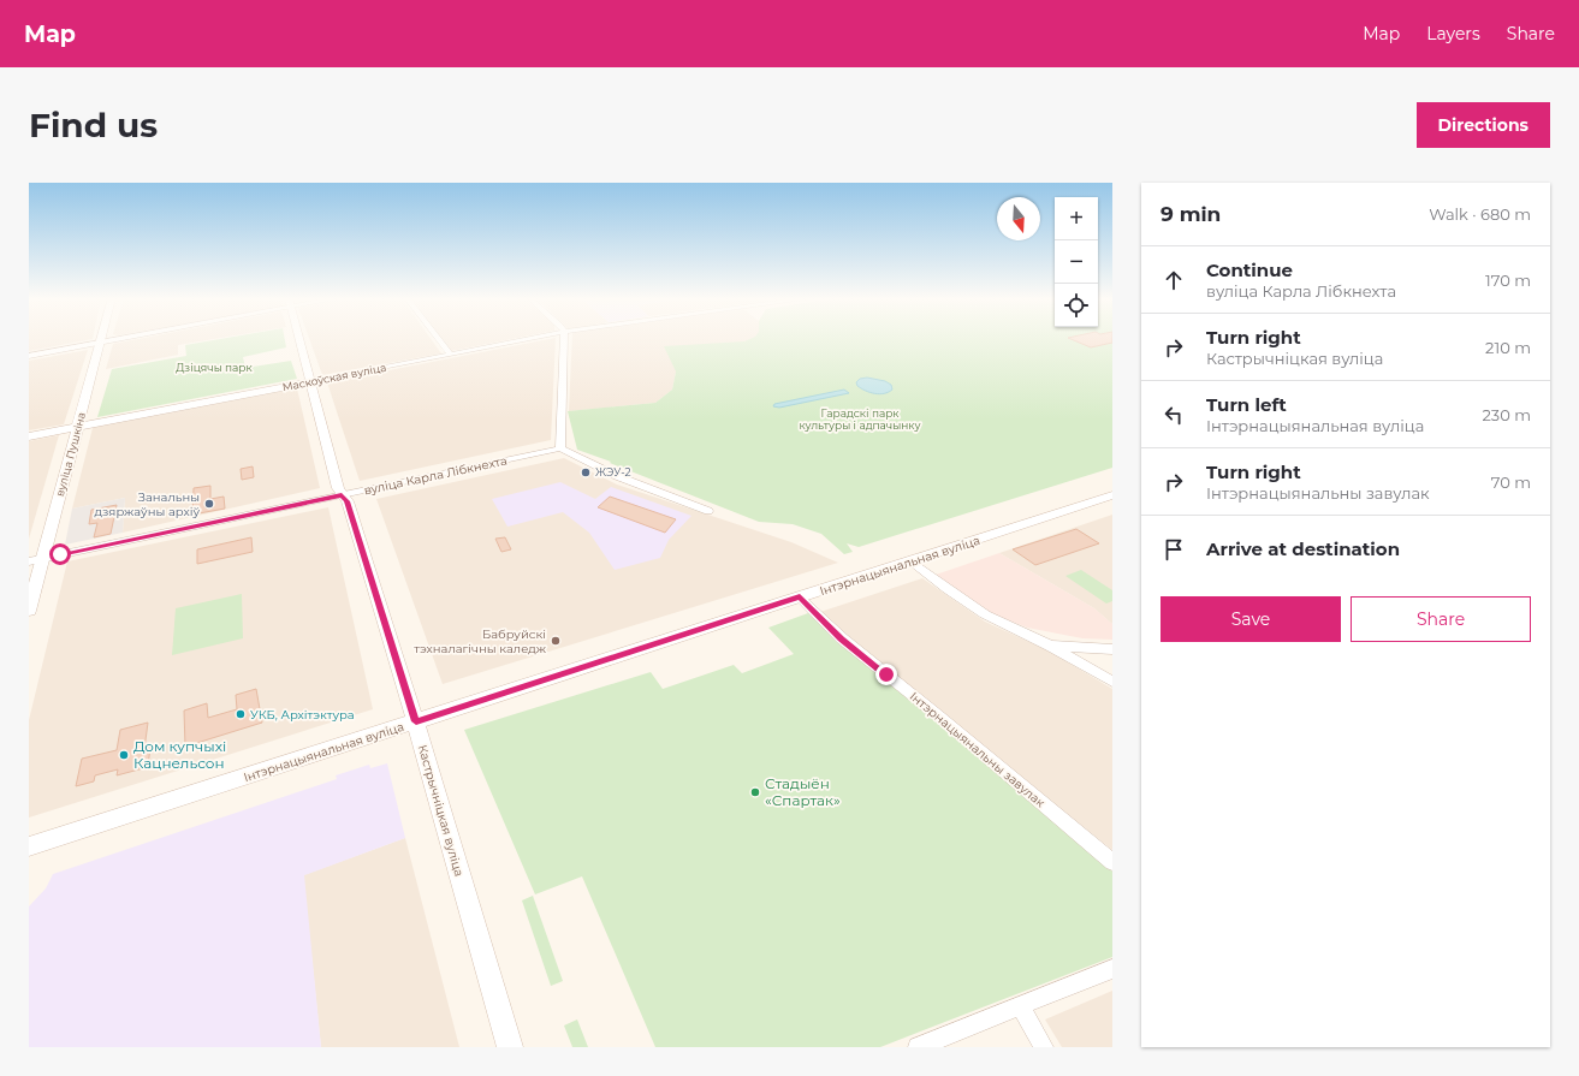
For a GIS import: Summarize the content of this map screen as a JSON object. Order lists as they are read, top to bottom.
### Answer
{
  "streets": {
    "main road": [
      "Маскоўская вуліца",
      "вуліца Пушкіна",
      "Інтэрнацыянальная вуліца",
      "Кастрычніцкая вуліца"
    ],
    "street": ["вуліца Карла Лібкнехта", "Інтэрнацыянальны завулак"]
  },
  "crossings": [
    ["Маскоўская вуліца", "вуліца Пушкіна"],
    ["Маскоўская вуліца", "Кастрычніцкая вуліца"],
    ["вуліца Пушкіна", "вуліца Карла Лібкнехта"],
    ["вуліца Карла Лібкнехта", "Кастрычніцкая вуліца"],
    ["Інтэрнацыянальная вуліца", "Інтэрнацыянальны завулак"],
    ["Інтэрнацыянальная вуліца", "Кастрычніцкая вуліца"]
  ],
  "parks": ["Дзіцячы парк", "Гарадскі парк культуры і адпачынку"],
  "places": [
    "ЖЭУ-2",
    "Занальны дзяржаўны архіў",
    "Бабруйскі тэхналагічны каледж",
    "УКБ, Архітэктура",
    "Дом купчыхі Кацнельсон",
    "Стадыён «Спартак»"
  ],
  "north": "bottom",
  "page": {
    "header": "Map",
    "nav": ["Map", "Layers", "Share"],
    "buttons": [
      "Directions",
      ["Save", "Share"]
    ],
    "title": "Find us",
    "heading": ["9 min", "Walk · 680 m"],
    "map_buttons": ["+", "−"],
    "list": [
      ["Continue", "вуліца Карла Лібкнехта", "170 m"],
      ["Turn right", "Кастрычніцкая вуліца", "210 m"],
      ["Turn left", "Інтэрнацыянальная вуліца", "230 m"],
      ["Turn right", "Інтэрнацыянальны завулак", "70 m"],
      "Arrive at destination"
    ]
  }
}
